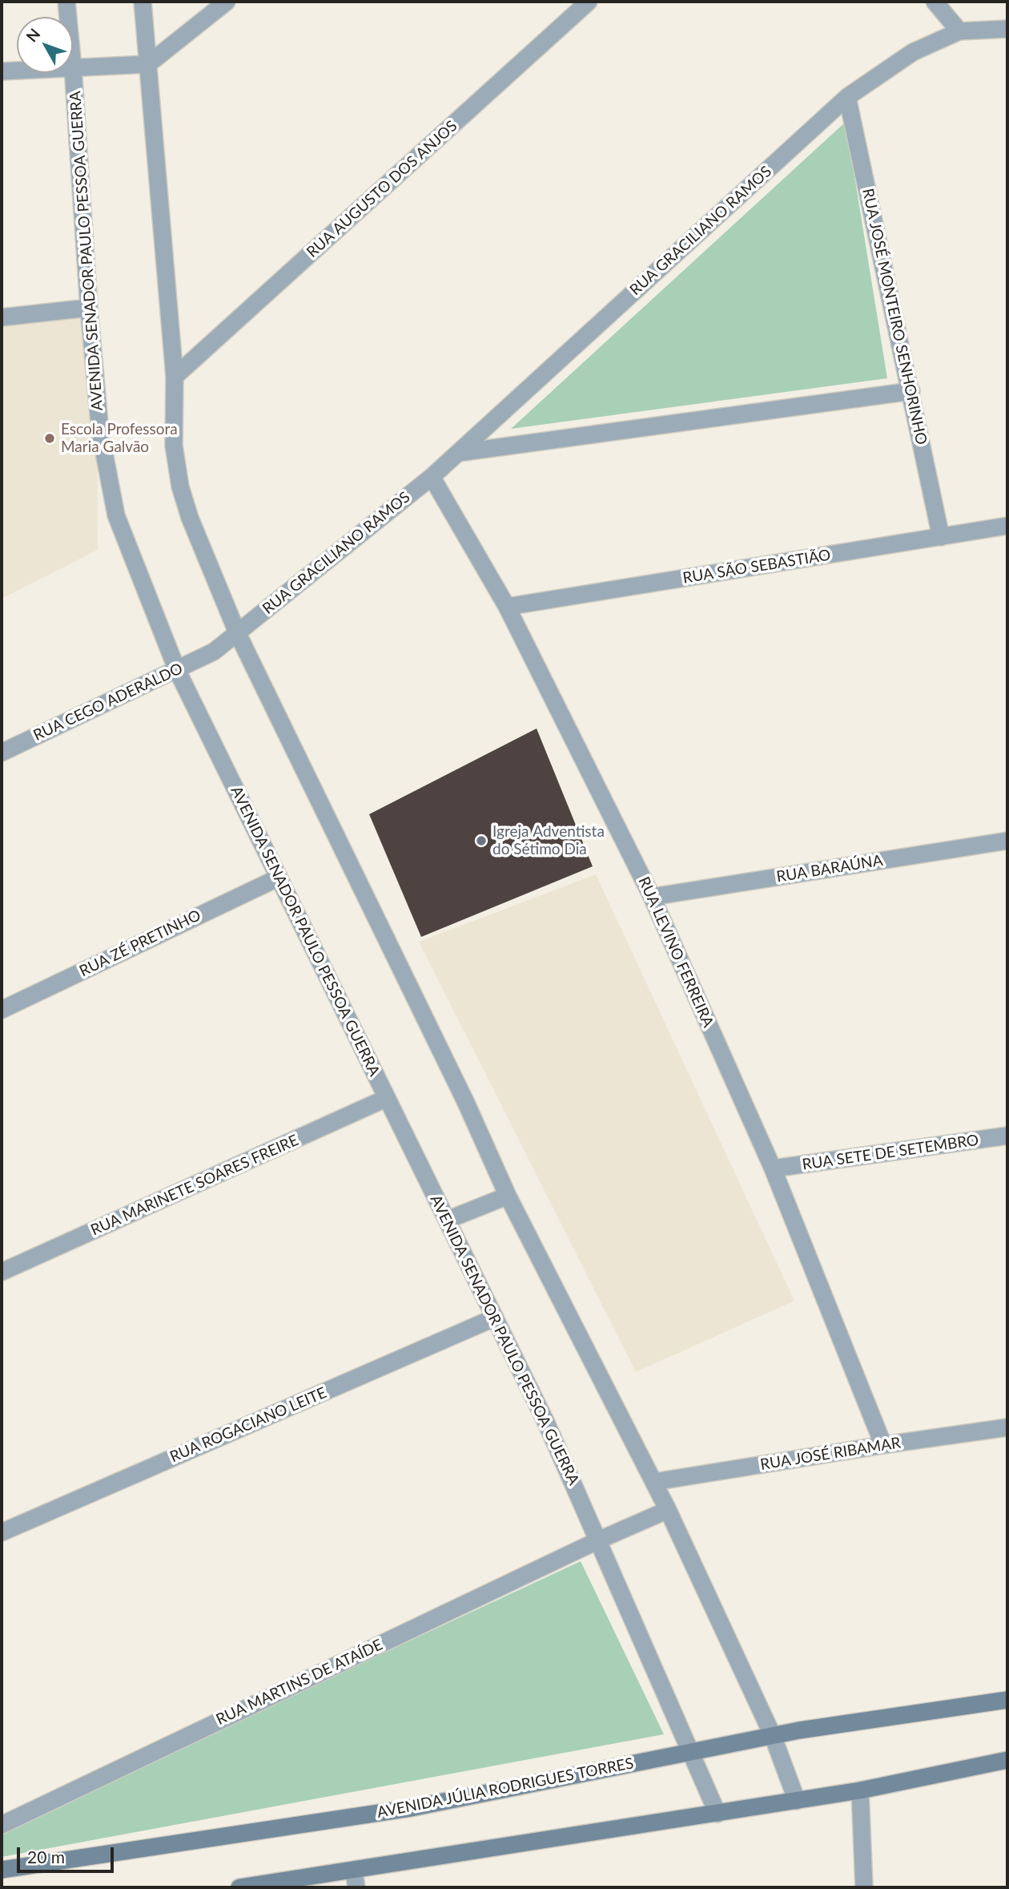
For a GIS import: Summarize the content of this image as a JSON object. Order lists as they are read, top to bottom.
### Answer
{
  "streets": {
    "main road": ["AVENIDA JÚLIA RODRIGUES TORRES"],
    "street": [
      "RUA AUGUSTO DOS ANJOS",
      "RUA GRACILIANO RAMOS",
      "AVENIDA SENADOR PAULO PESSOA GUERRA",
      "RUA JOSÉ MONTEIRO SENHORINHO",
      "RUA SÃO SEBASTIÃO",
      "RUA CEGO ADERALDO",
      "RUA BARAÚNA",
      "RUA ZÉ PRETINHO",
      "RUA LEVINO FERREIRA",
      "RUA SETE DE SETEMBRO",
      "RUA MARINETE SOARES FREIRE",
      "RUA ROGACIANO LEITE",
      "RUA JOSÉ RIBAMAR",
      "RUA MARTINS DE ATAÍDE"
    ]
  },
  "crossings": [
    ["RUA GRACILIANO RAMOS", "RUA JOSÉ MONTEIRO SENHORINHO"],
    ["RUA GRACILIANO RAMOS", "RUA CEGO ADERALDO"],
    ["RUA GRACILIANO RAMOS", "RUA LEVINO FERREIRA"],
    ["AVENIDA SENADOR PAULO PESSOA GUERRA", "RUA CEGO ADERALDO"],
    ["AVENIDA SENADOR PAULO PESSOA GUERRA", "RUA ZÉ PRETINHO"],
    ["AVENIDA SENADOR PAULO PESSOA GUERRA", "RUA MARINETE SOARES FREIRE"],
    ["AVENIDA SENADOR PAULO PESSOA GUERRA", "RUA ROGACIANO LEITE"],
    ["AVENIDA SENADOR PAULO PESSOA GUERRA", "RUA MARTINS DE ATAÍDE"],
    ["AVENIDA SENADOR PAULO PESSOA GUERRA", "AVENIDA JÚLIA RODRIGUES TORRES"],
    ["RUA JOSÉ MONTEIRO SENHORINHO", "RUA SÃO SEBASTIÃO"],
    ["RUA SÃO SEBASTIÃO", "RUA LEVINO FERREIRA"],
    ["RUA BARAÚNA", "RUA LEVINO FERREIRA"],
    ["RUA LEVINO FERREIRA", "RUA SETE DE SETEMBRO"],
    ["RUA LEVINO FERREIRA", "RUA JOSÉ RIBAMAR"]
  ],
  "places": ["Escola Professora Maria Galvão", "Igreja Adventista do Sétimo Dia"],
  "scale_bar": "20 m",
  "north": "top left"
}
